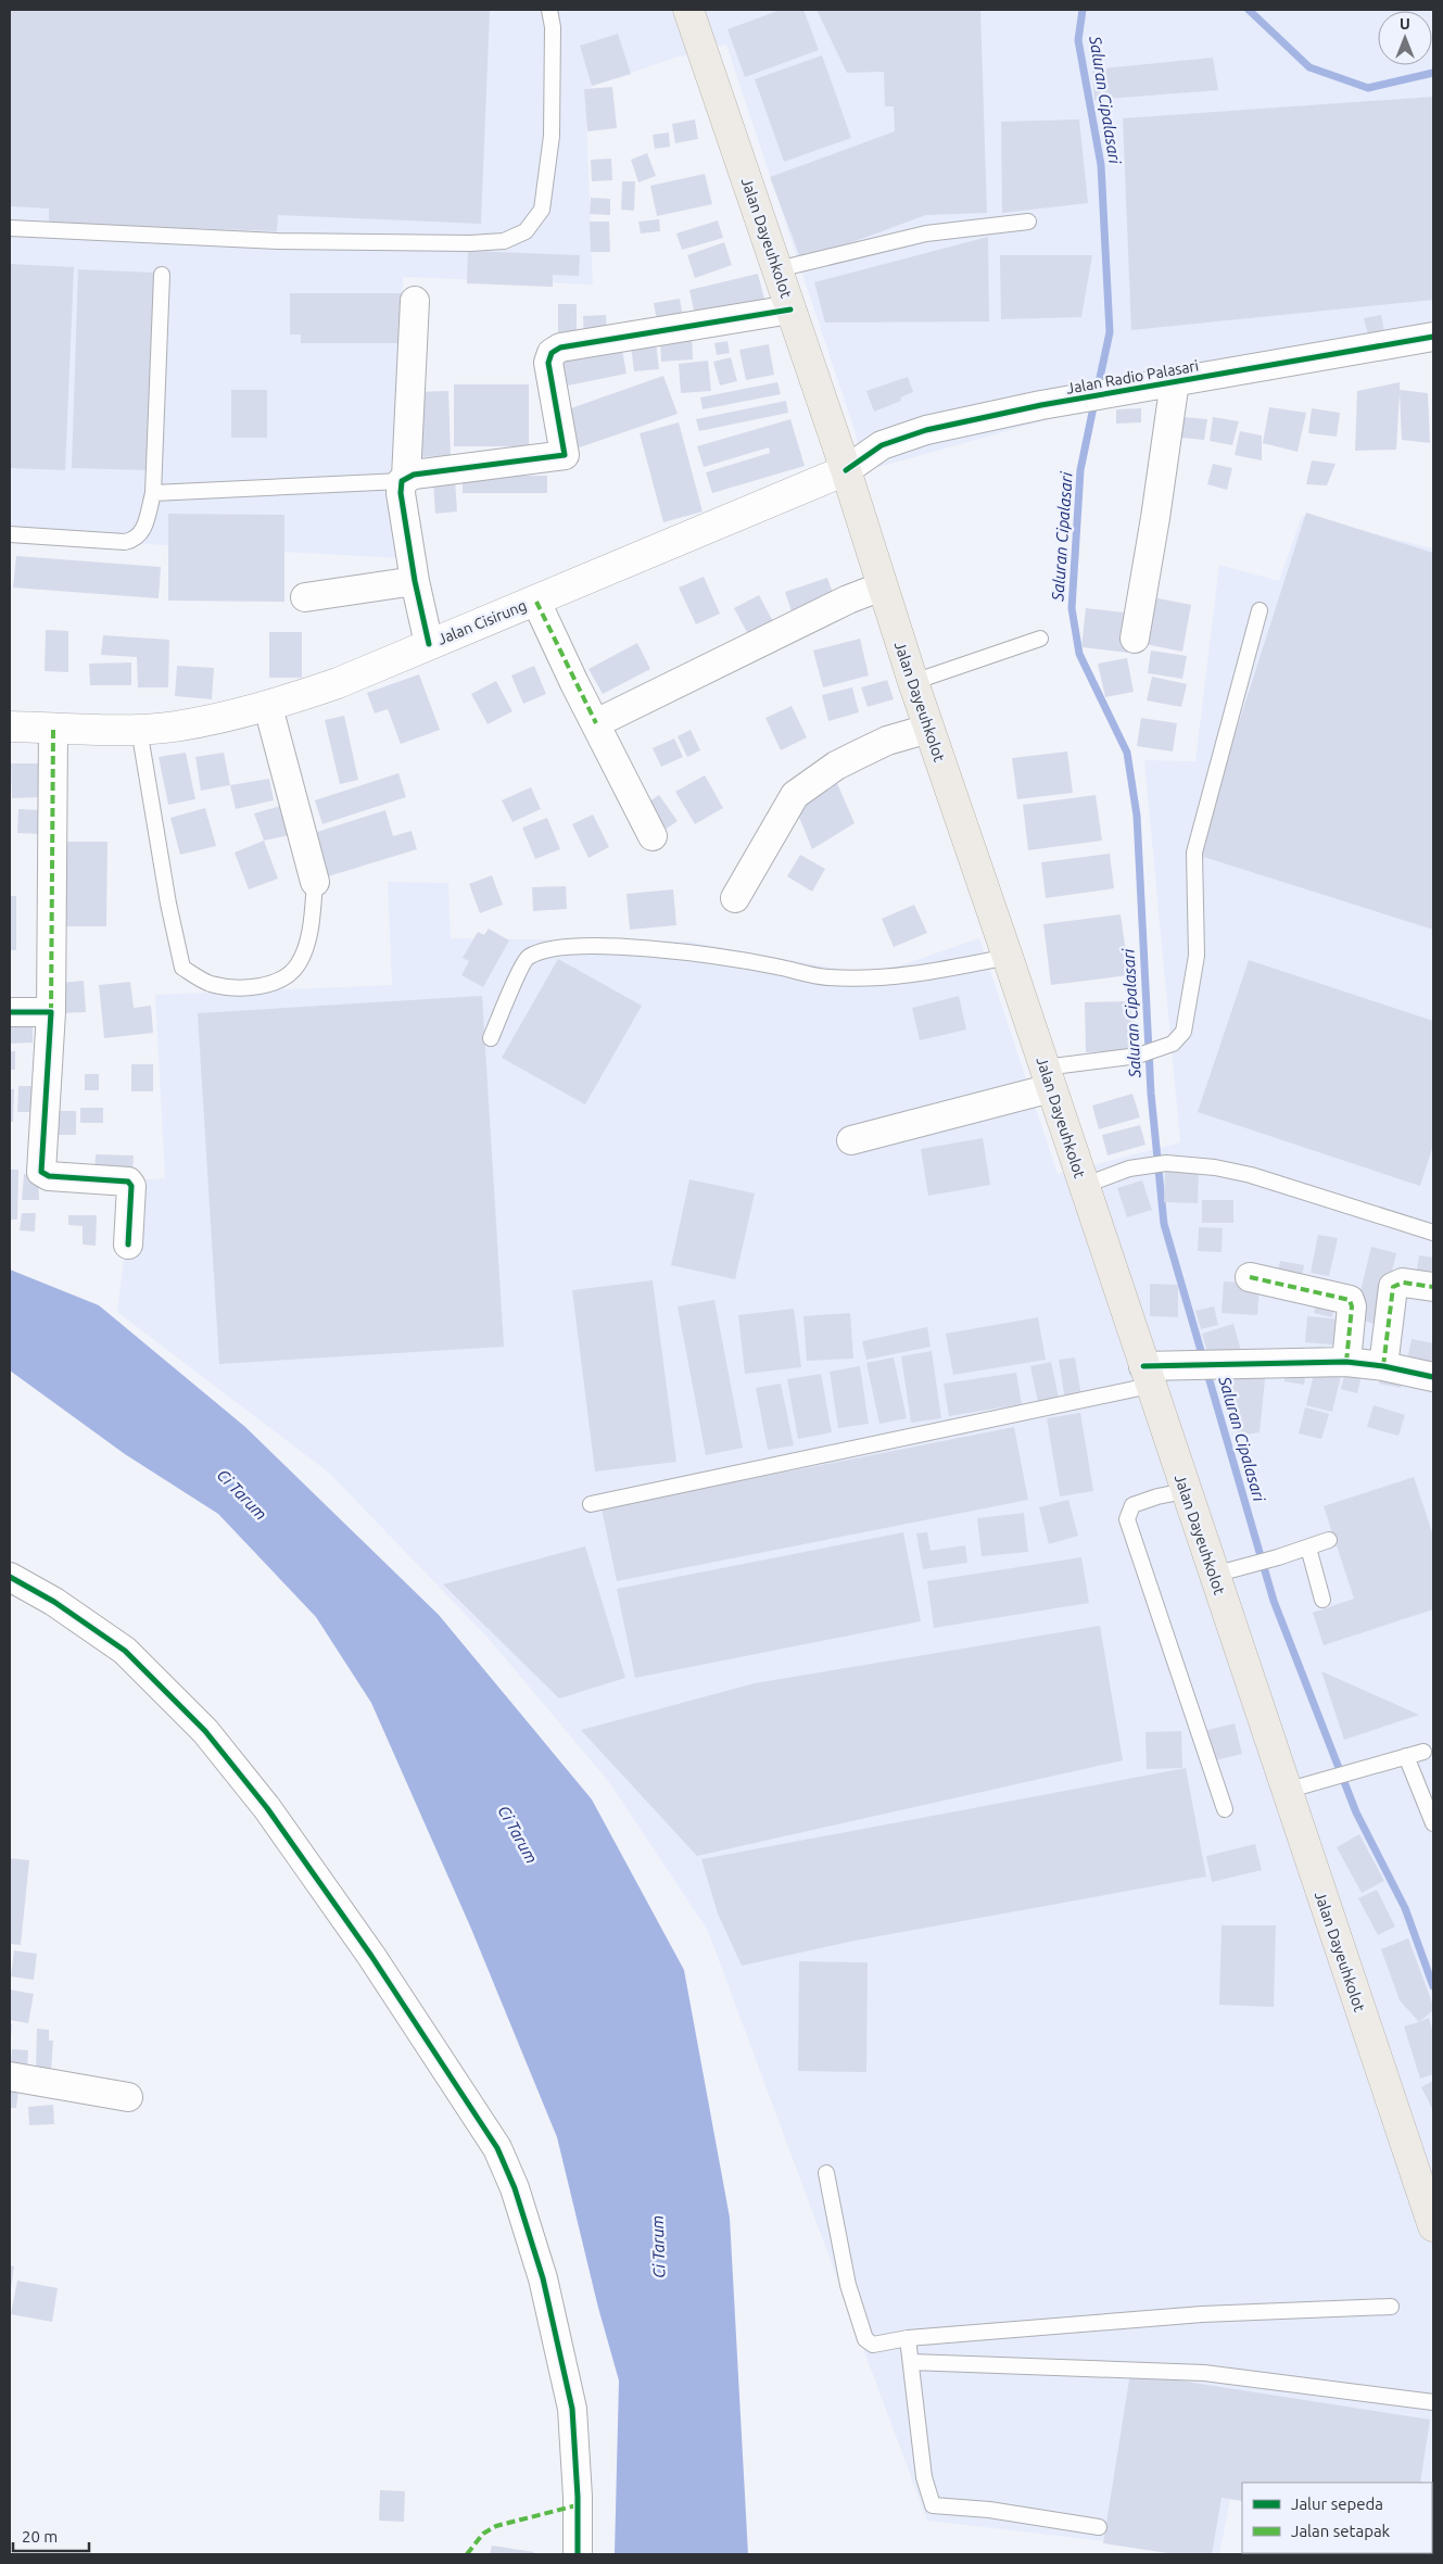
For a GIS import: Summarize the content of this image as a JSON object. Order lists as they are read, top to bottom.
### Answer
{
  "streets": {
    "main road": ["Jalan Dayeuhkolot", "Jalan Cisirung"],
    "street": ["Jalan Radio Palasari"]
  },
  "crossings": [
    ["Jalan Dayeuhkolot", "Jalan Radio Palasari"],
    ["Jalan Dayeuhkolot", "Jalan Cisirung"],
    ["Jalan Radio Palasari", "Jalan Cisirung"]
  ],
  "water": ["Saluran Cipalasari", "Ci Tarum"],
  "legend": ["Jalur sepeda", "Jalan setapak"],
  "scale_bar": "20 m",
  "north": "top"
}
